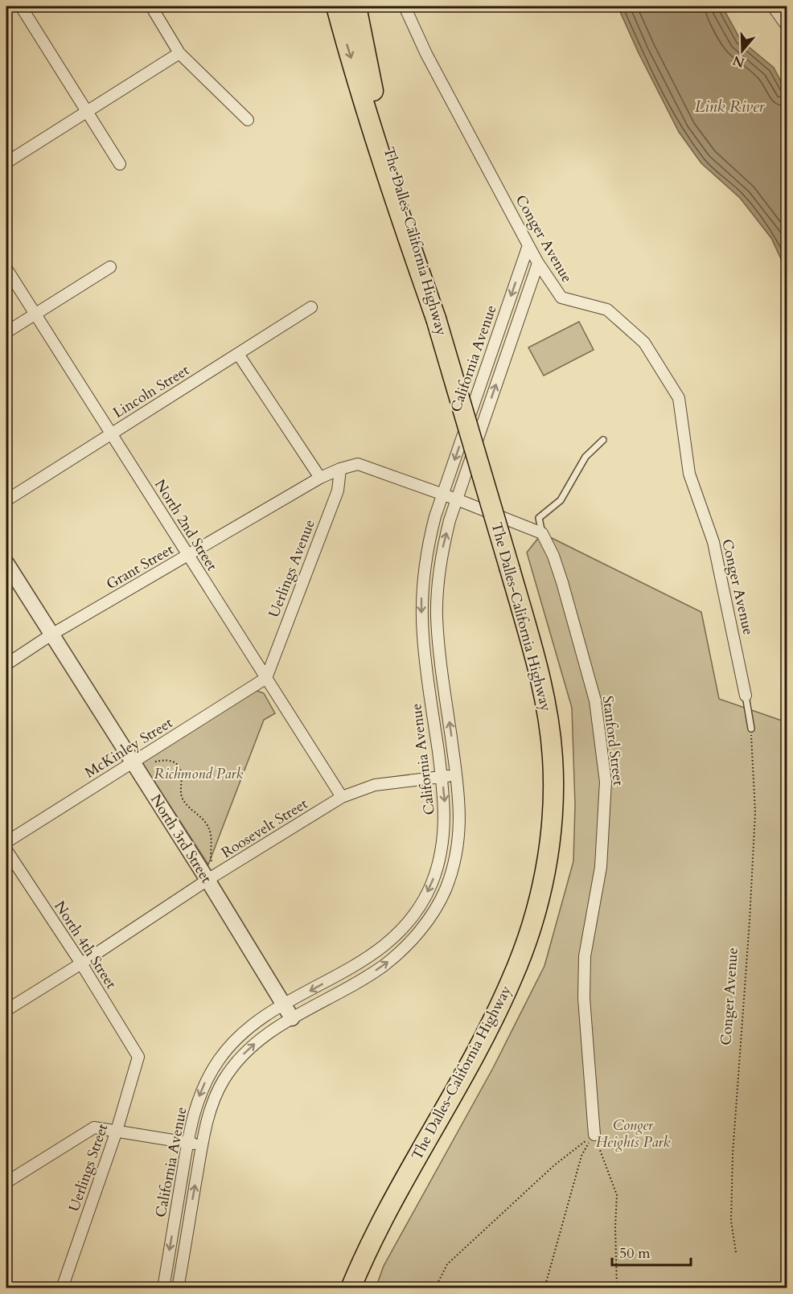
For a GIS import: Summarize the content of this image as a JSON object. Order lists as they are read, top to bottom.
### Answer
{
  "streets": {
    "highway": ["The Dalles-California Highway"],
    "street": [
      "Conger Avenue",
      "California Avenue",
      "Lincoln Street",
      "North 2nd Street",
      "Grant Street",
      "Uerlings Avenue",
      "Stanford Street",
      "McKinley Street",
      "Roosevelt Street",
      "North 3rd Street",
      "North 4th Street",
      "Uerlings Street"
    ]
  },
  "crossings": [
    ["Conger Avenue", "California Avenue"],
    ["California Avenue", "Grant Street"],
    ["California Avenue", "Roosevelt Street"],
    ["California Avenue", "North 3rd Street"],
    ["Lincoln Street", "North 2nd Street"],
    ["North 2nd Street", "Grant Street"],
    ["North 2nd Street", "Uerlings Avenue"],
    ["North 2nd Street", "McKinley Street"],
    ["North 2nd Street", "Roosevelt Street"],
    ["Grant Street", "Uerlings Avenue"],
    ["Grant Street", "Stanford Street"],
    ["Grant Street", "North 3rd Street"],
    ["Uerlings Avenue", "McKinley Street"],
    ["McKinley Street", "North 3rd Street"],
    ["Roosevelt Street", "North 3rd Street"],
    ["Roosevelt Street", "North 4th Street"],
    ["North 4th Street", "Uerlings Street"]
  ],
  "water": ["Link River"],
  "parks": ["Richmond Park", "Conger Heights Park"],
  "scale_bar": "50 m",
  "north": "bottom"
}
